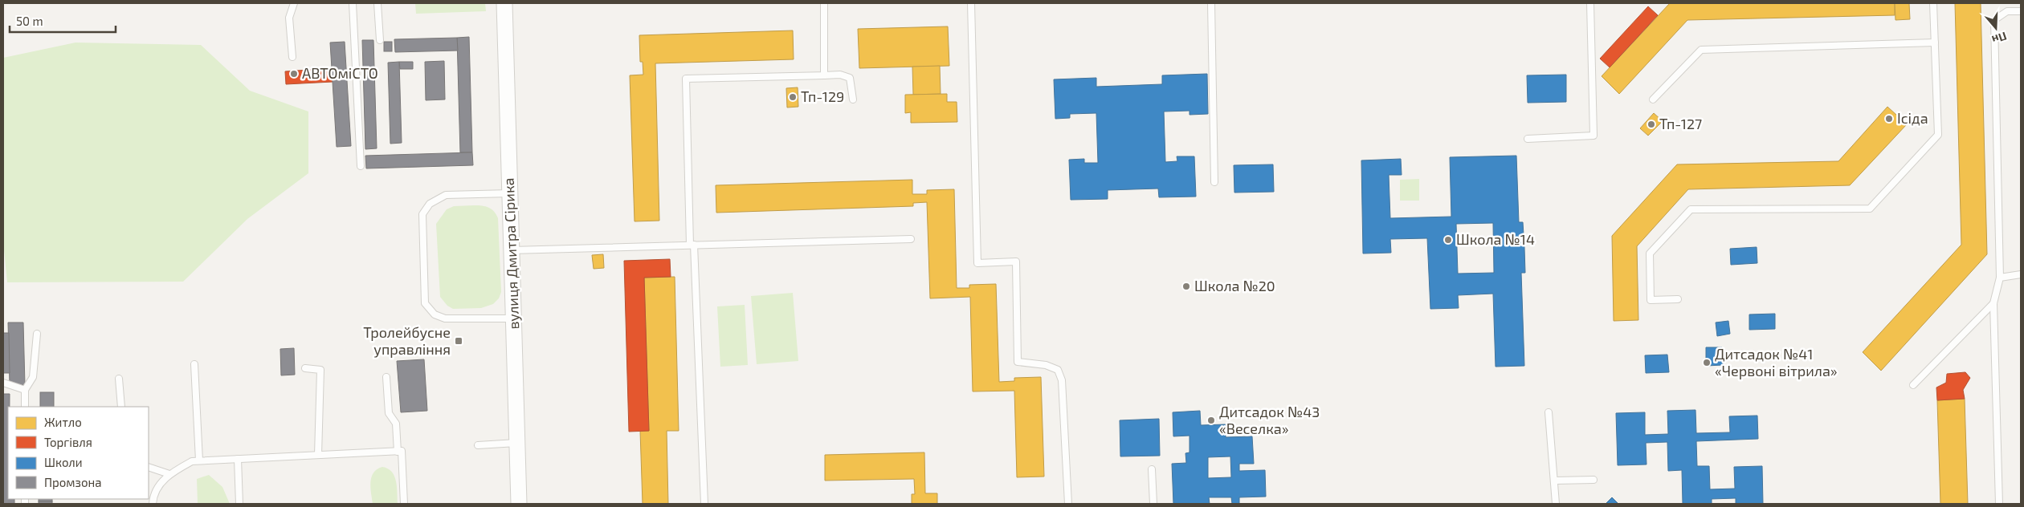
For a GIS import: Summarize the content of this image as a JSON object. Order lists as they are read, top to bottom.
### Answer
{
  "streets": {
    "street": ["вулиця Дмитра Сірика"]
  },
  "places": {
    "other": [
      "АВТОміСТО",
      "Тп-129",
      "Ісіда",
      "Тп-127",
      "Школа №14",
      "Школа №20",
      "Дитсадок №41 «Червоні вітрила»",
      "Дитсадок №43 «Веселка»"
    ],
    "transit": ["Тролейбусне управління"]
  },
  "legend": [
    "Житло",
    "Торгівля",
    "Школи",
    "Промзона"
  ],
  "scale_bar": "50 m",
  "north": "bottom"
}
